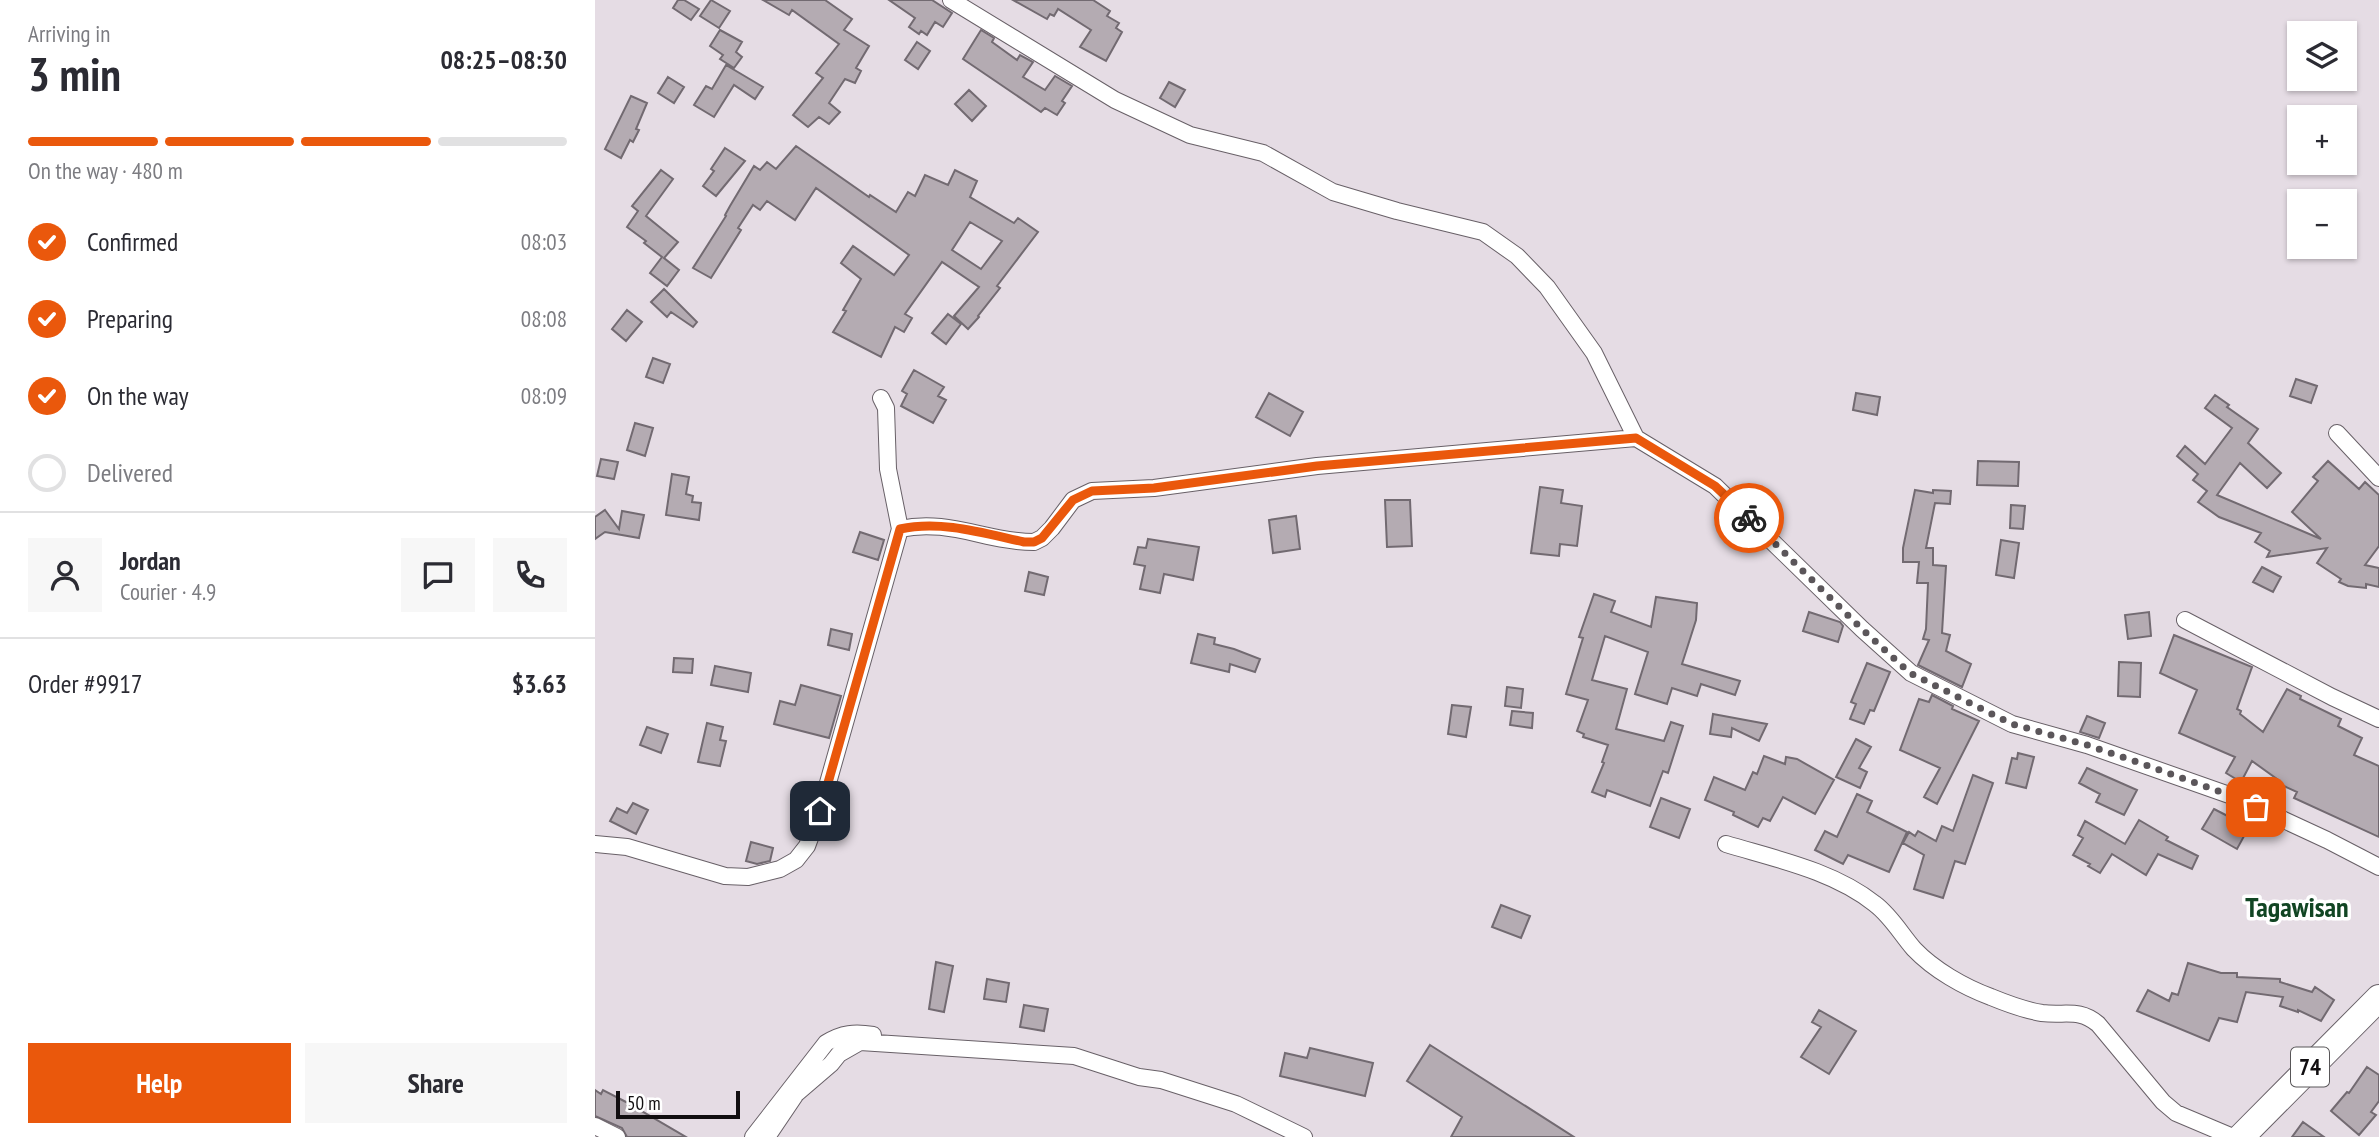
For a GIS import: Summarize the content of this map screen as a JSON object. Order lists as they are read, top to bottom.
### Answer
{
  "streets": {
    "highway": ["74"]
  },
  "districts": ["Tagawisan"],
  "scale_bar": "50 m",
  "page": {
    "heading": ["3 min", "Arriving in", "08:25–08:30"],
    "panel": [
      "Jordan",
      "Courier · 4.9",
      "Order #9917",
      "$3.63"
    ],
    "map_buttons": ["+", "−"],
    "bar": "On the way · 480 m",
    "list": [
      ["Confirmed", "08:03"],
      ["Preparing", "08:08"],
      ["On the way", "08:09"],
      "Delivered"
    ],
    "buttons": ["Help", "Share"],
    "scale": "50 m"
  }
}
